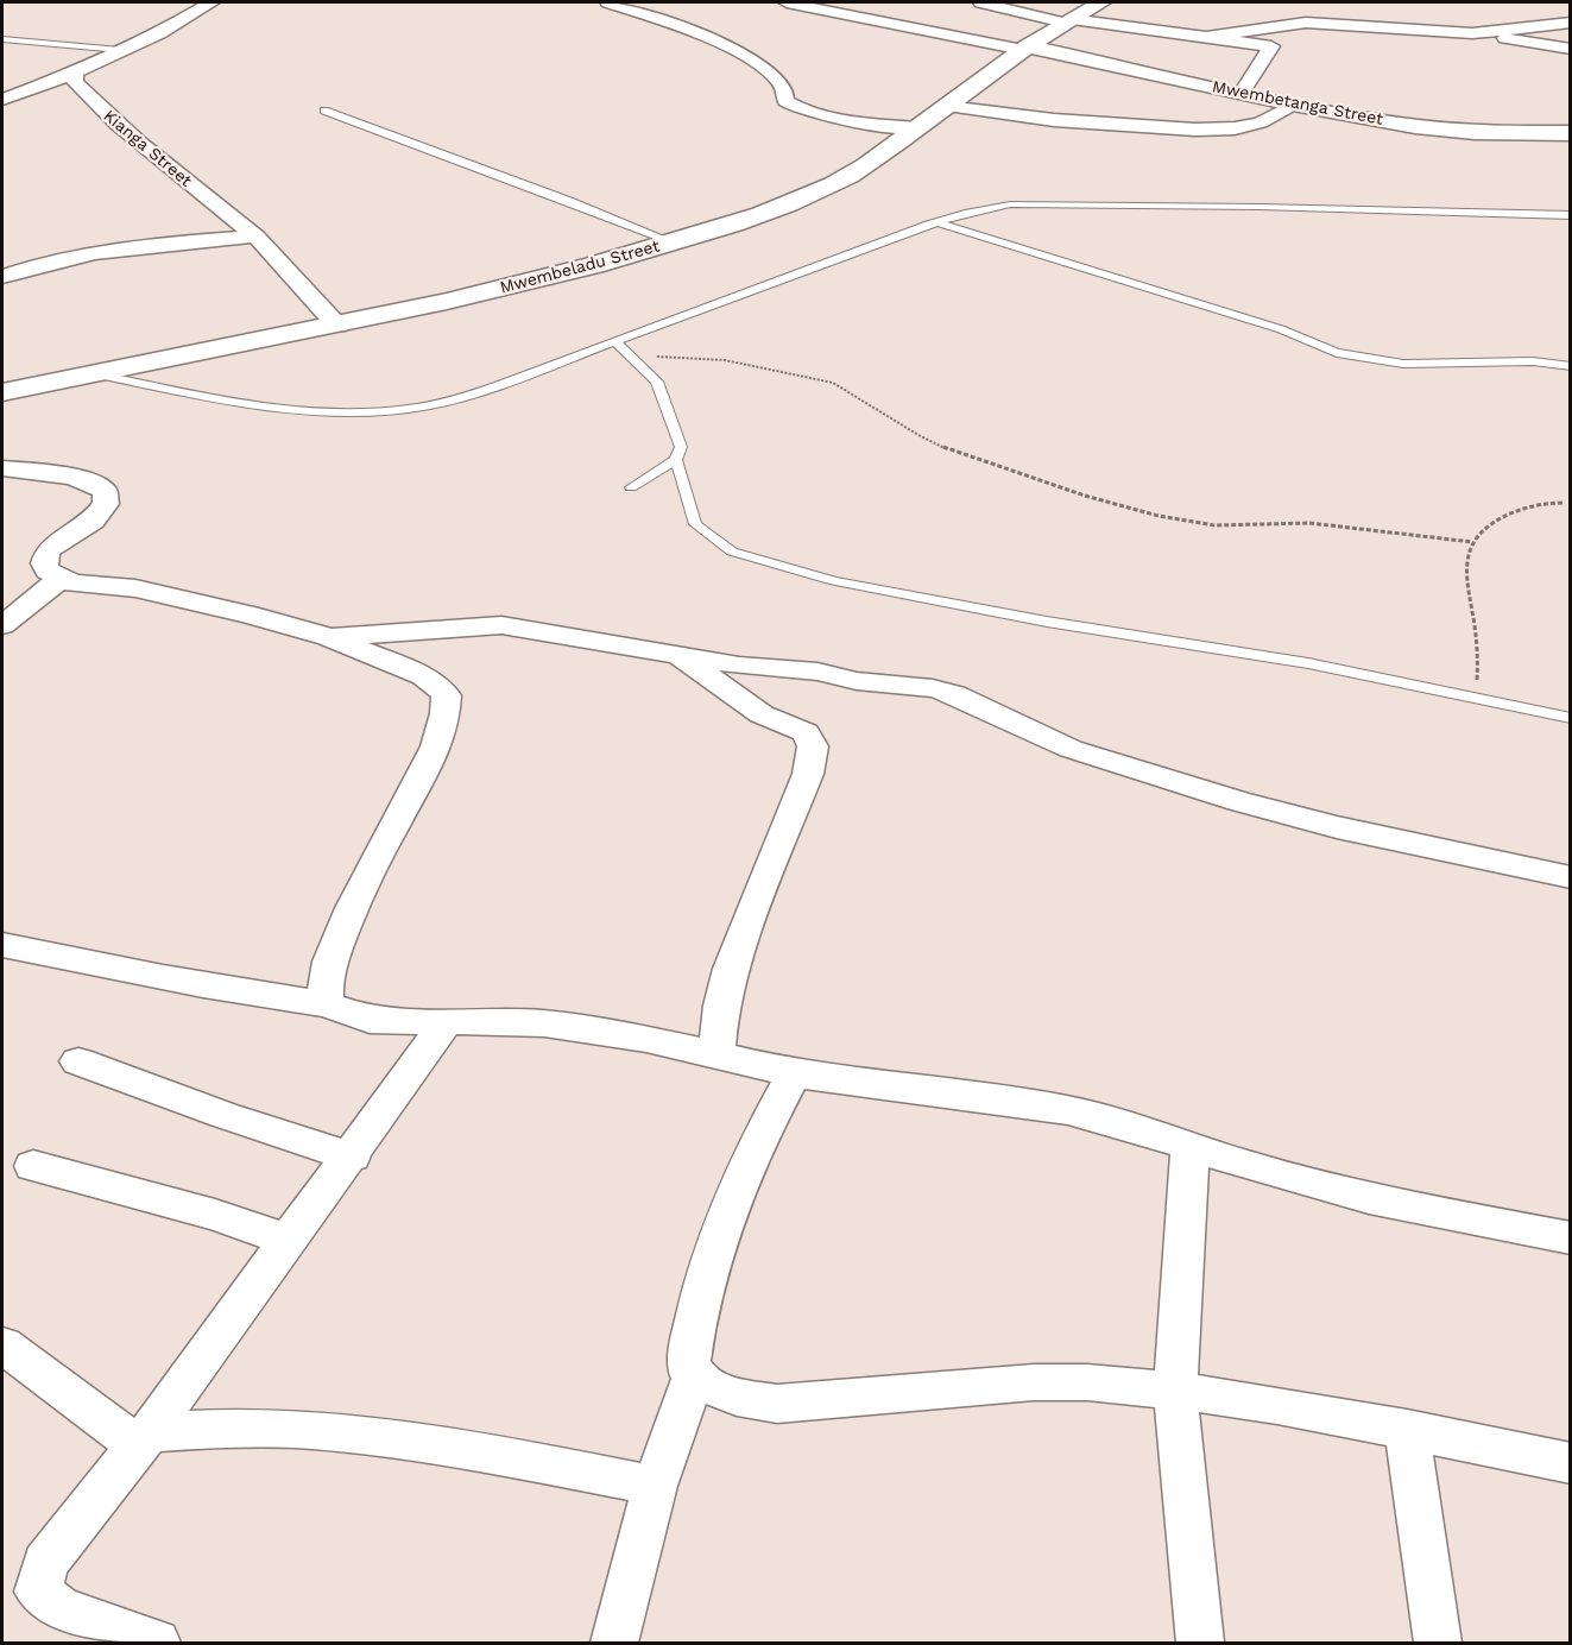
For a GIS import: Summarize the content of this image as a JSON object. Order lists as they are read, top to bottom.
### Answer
{
  "streets": {
    "street": ["Mwembetanga Street", "Kianga Street", "Mwembeladu Street"]
  },
  "crossings": [
    ["Mwembetanga Street", "Mwembeladu Street"],
    ["Kianga Street", "Mwembeladu Street"]
  ]
}
